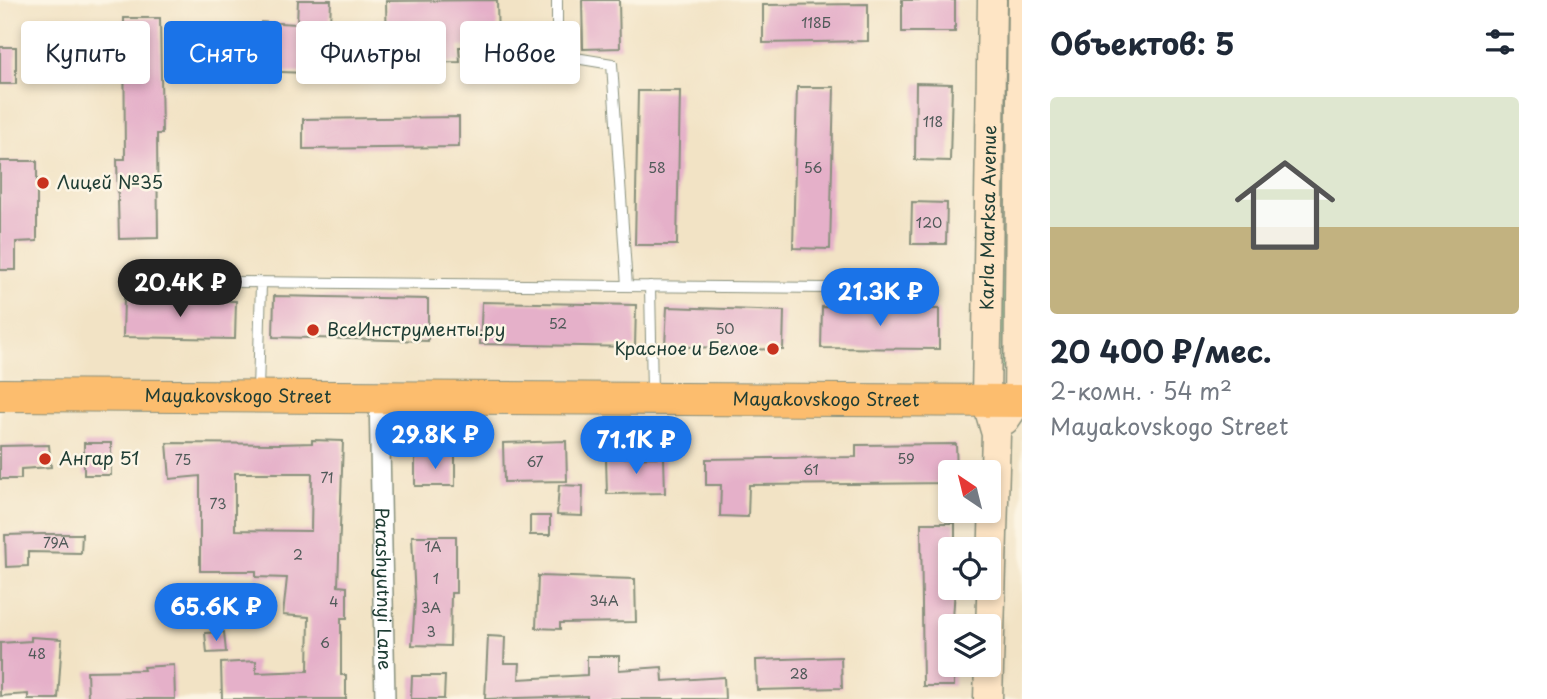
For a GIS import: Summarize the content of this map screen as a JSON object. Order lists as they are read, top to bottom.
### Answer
{
  "streets": {
    "main road": ["Karla Marksa Avenue", "Mayakovskogo Street"],
    "street": ["Parashyutnyi Lane"]
  },
  "crossings": [
    ["Karla Marksa Avenue", "Mayakovskogo Street"],
    ["Mayakovskogo Street", "Parashyutnyi Lane"]
  ],
  "places": [
    "Лицей №35",
    "ВсеИнструменты.ру",
    "Красное и Белое",
    "Ангар 51"
  ],
  "house_numbers": [
    "118Б",
    "118",
    "58",
    "56",
    "120",
    "52",
    "50",
    "59",
    "75",
    "67",
    "61",
    "71",
    "73",
    "79А",
    "1А",
    "2",
    "1",
    "34А",
    "4",
    "3А",
    "3",
    "6",
    "48",
    "28"
  ],
  "north": "top left",
  "page": {
    "heading": "Объектов: 5",
    "chip": [
      "Купить",
      "Снять",
      "Фильтры",
      "Новое"
    ],
    "list": [
      {
        "name": "20 400 ₽/мес.",
        "note": "2-комн. · 54 m² · Mayakovskogo Street"
      }
    ],
    "price": [
      "20.4K ₽",
      "21.3K ₽",
      "29.8K ₽",
      "71.1K ₽",
      "65.6K ₽"
    ]
  }
}
